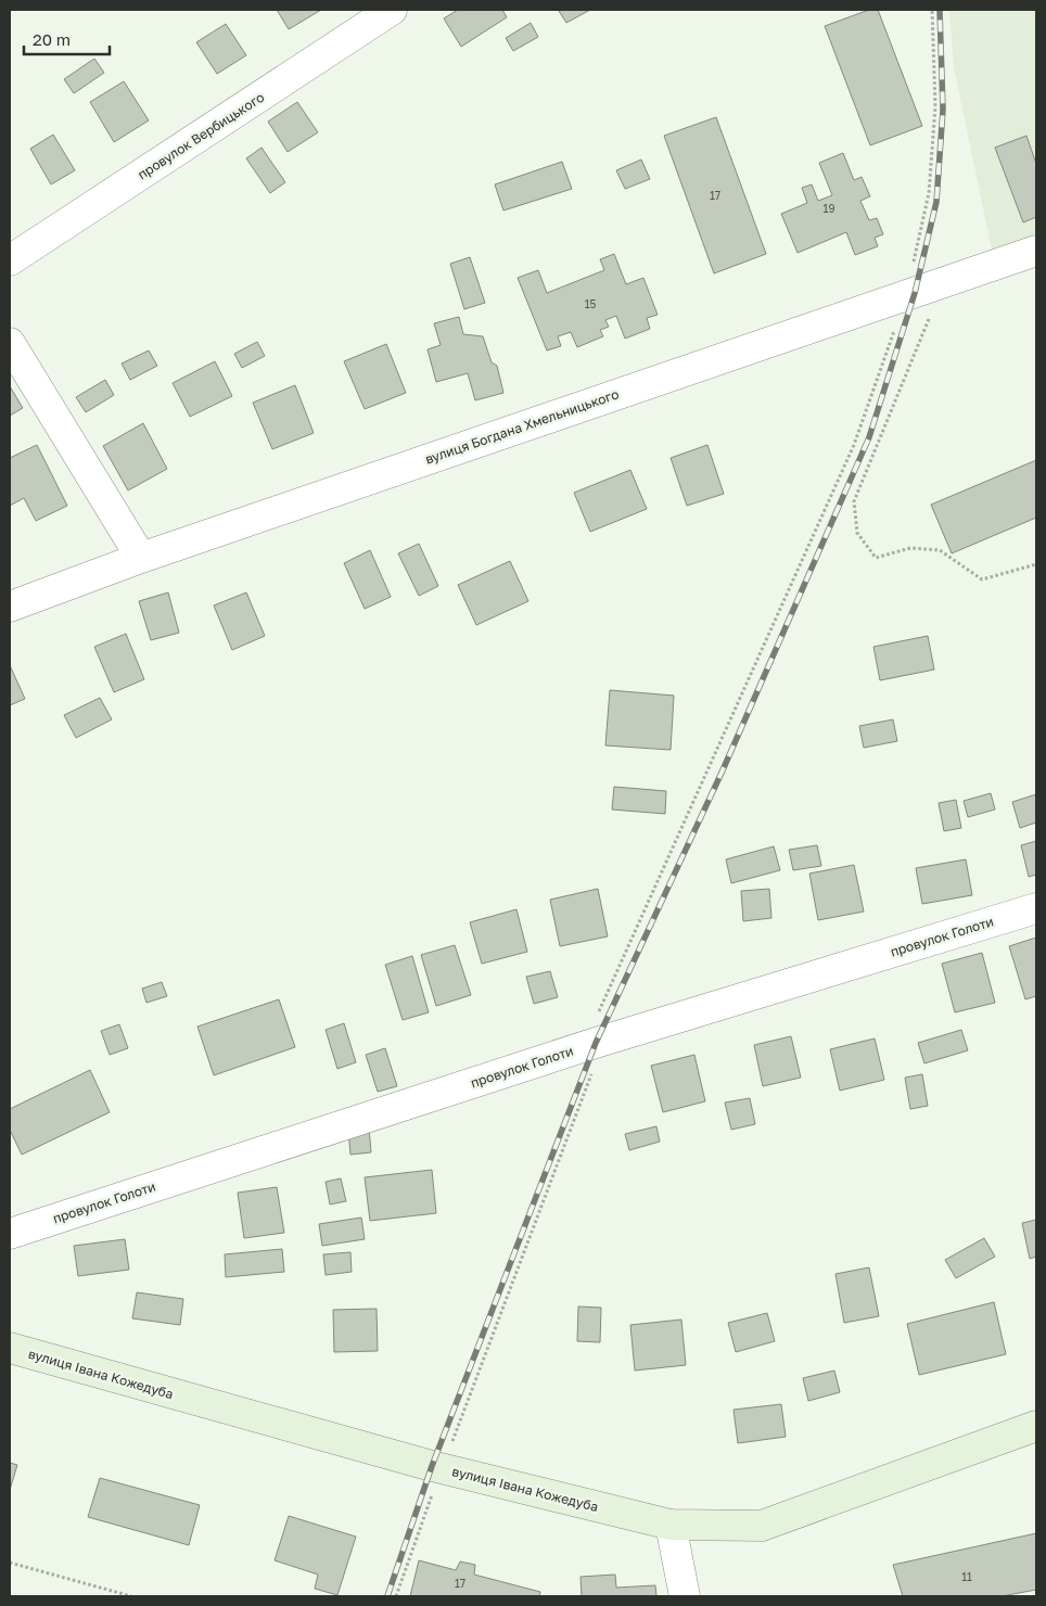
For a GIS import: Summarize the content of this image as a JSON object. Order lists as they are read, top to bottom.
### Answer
{
  "streets": {
    "main road": ["вулиця Івана Кожедуба"],
    "street": ["провулок Вербицького", "вулиця Богдана Хмельницького", "провулок Голоти"]
  },
  "house_numbers": [
    "17",
    "19",
    "15",
    "11",
    "17"
  ],
  "scale_bar": "20 m"
}
